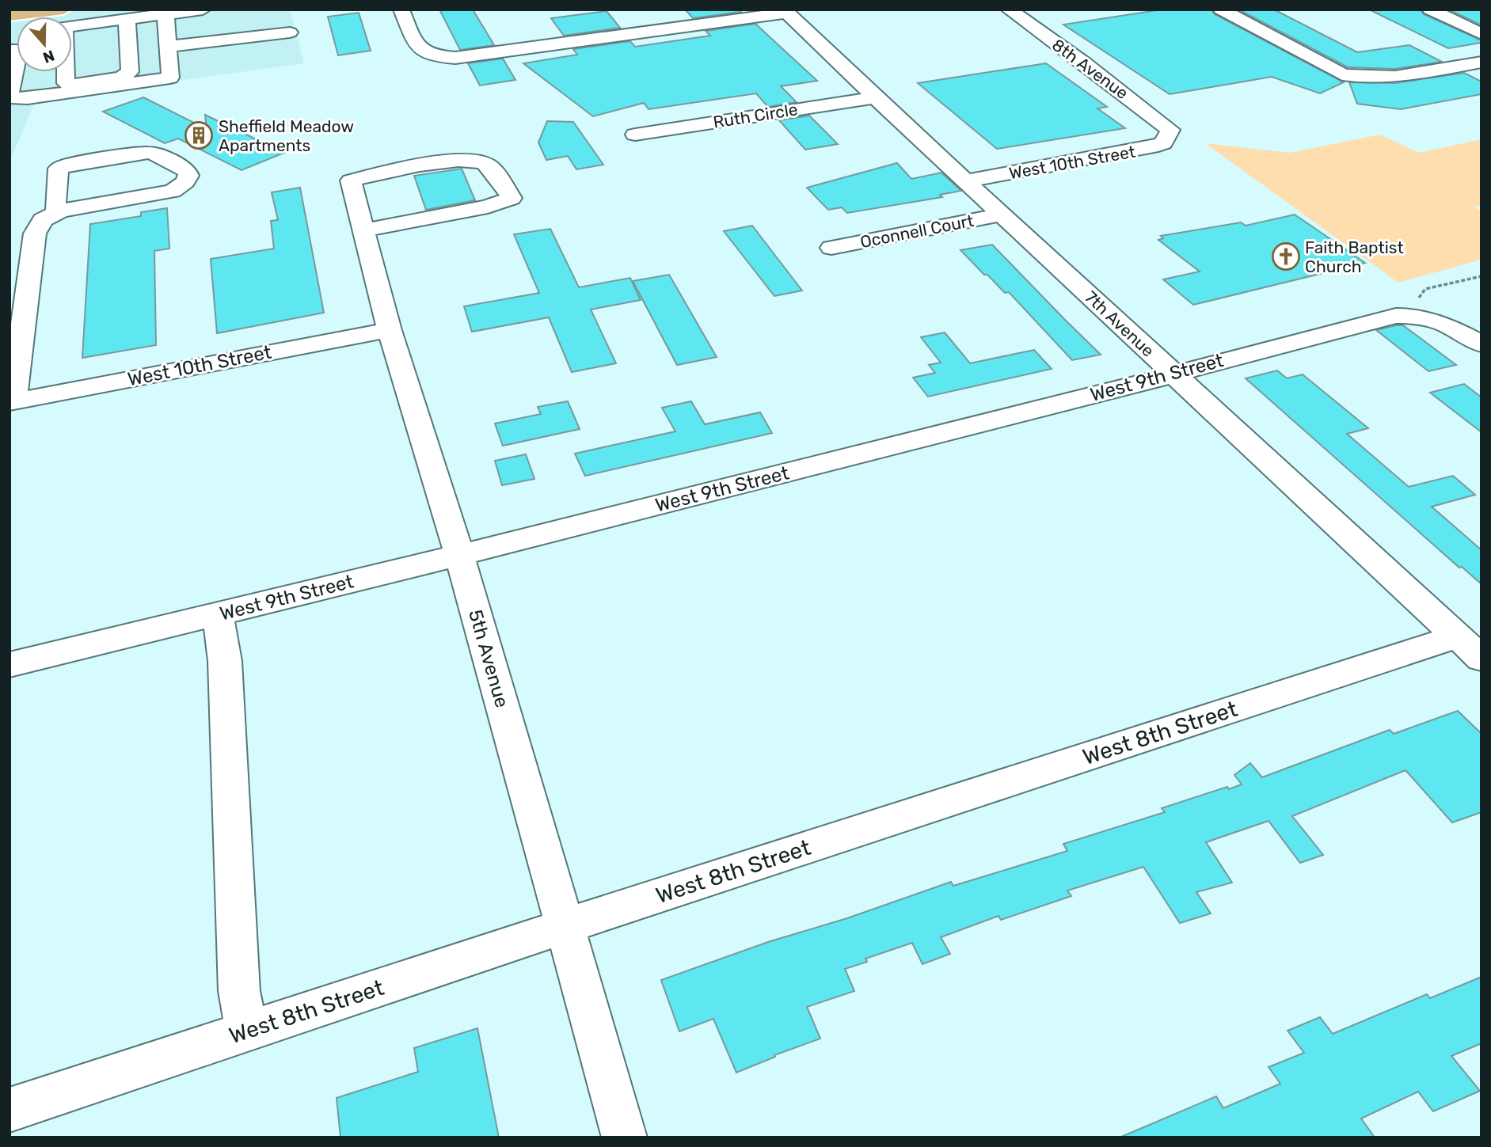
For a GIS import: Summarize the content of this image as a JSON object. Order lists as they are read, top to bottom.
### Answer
{
  "streets": {
    "street": [
      "8th Avenue",
      "Ruth Circle",
      "West 10th Street",
      "Oconnell Court",
      "7th Avenue",
      "West 9th Street",
      "5th Avenue",
      "West 8th Street"
    ]
  },
  "crossings": [
    ["8th Avenue", "West 10th Street"],
    ["Ruth Circle", "7th Avenue"],
    ["West 10th Street", "7th Avenue"],
    ["West 10th Street", "5th Avenue"],
    ["Oconnell Court", "7th Avenue"],
    ["7th Avenue", "West 9th Street"],
    ["7th Avenue", "West 8th Street"],
    ["West 9th Street", "5th Avenue"],
    ["5th Avenue", "West 8th Street"]
  ],
  "places": {
    "building": ["Sheffield Meadow Apartments"],
    "church": ["Faith Baptist Church"]
  },
  "north": "bottom"
}
